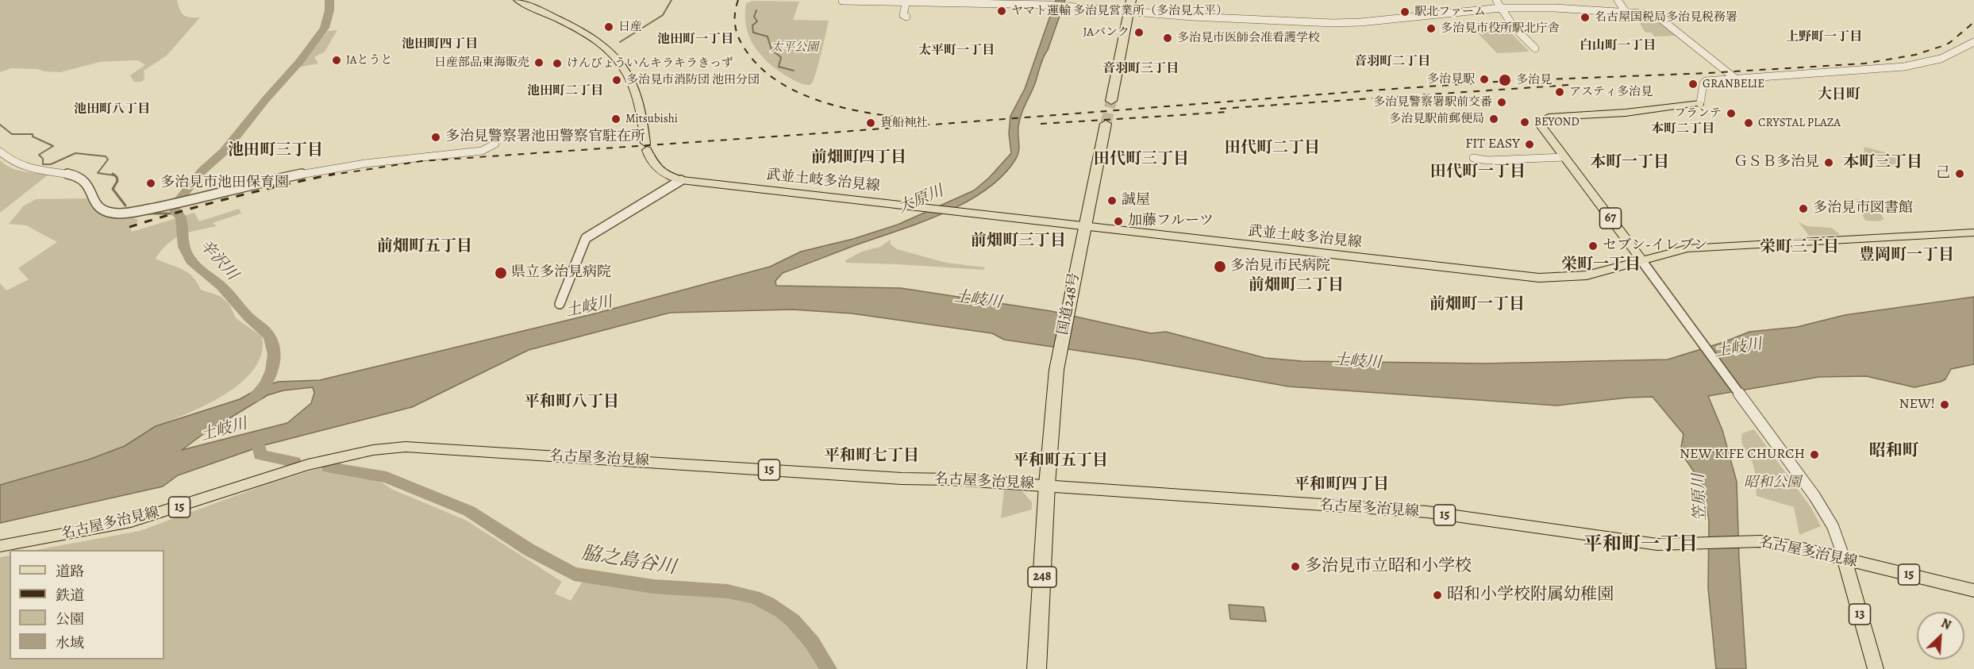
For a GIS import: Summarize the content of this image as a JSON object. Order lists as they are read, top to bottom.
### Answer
{
  "streets": {
    "highway": ["国道248号", "248"],
    "main road": [
      "武並土岐多治見線",
      "67",
      "名古屋多治見線",
      "15",
      "13"
    ]
  },
  "crossings": [
    ["武並土岐多治見線", "67"],
    ["武並土岐多治見線", "国道248号"],
    ["国道248号", "名古屋多治見線"],
    ["国道248号", "248"],
    ["名古屋多治見線", "248"],
    ["名古屋多治見線", "13"]
  ],
  "districts": [
    "上野町一丁目",
    "池田町一丁目",
    "池田町四丁目",
    "白山町一丁目",
    "太平町一丁目",
    "音羽町二丁目",
    "音羽町三丁目",
    "池田町二丁目",
    "大日町",
    "池田町八丁目",
    "本町二丁目",
    "田代町二丁目",
    "池田町三丁目",
    "前畑町四丁目",
    "田代町三丁目",
    "本町一丁目",
    "本町三丁目",
    "田代町一丁目",
    "前畑町三丁目",
    "前畑町五丁目",
    "栄町三丁目",
    "豊岡町一丁目",
    "栄町一丁目",
    "前畑町二丁目",
    "前畑町一丁目",
    "平和町八丁目",
    "昭和町",
    "平和町七丁目",
    "平和町五丁目",
    "平和町四丁目",
    "平和町一丁目"
  ],
  "water": [
    "大原川",
    "辛沢川",
    "土岐川",
    "笠原川",
    "脇之島谷川"
  ],
  "parks": ["太平公園", "昭和公園"],
  "places": [
    "ヤマト運輸 多治見営業所（多治見太平）",
    "駅北ファーム",
    "名古屋国税局多治見税務署",
    "日産",
    "多治見市役所駅北庁舎",
    "JAバンク",
    "多治見市医師会准看護学校",
    "JAとうと",
    "日産部品東海販売",
    "けんびょういんキラキラきっず",
    "多治見駅",
    "多治見市消防団 池田分団",
    "多治見",
    "GRANBELIE",
    "アスティ多治見",
    "多治見警察署駅前交番",
    "フランテ",
    "Mitsubishi",
    "多治見駅前郵便局",
    "BEYOND",
    "貴船神社",
    "CRYSTAL PLAZA",
    "多治見警察署池田警察官駐在所",
    "FIT EASY",
    "ＧＳＢ多治見",
    "己",
    "多治見市池田保育園",
    "誠屋",
    "多治見市図書館",
    "加藤フルーツ",
    "セブン-イレブン",
    "多治見市民病院",
    "県立多治見病院",
    "NEW!",
    "NEW KIFE CHURCH",
    "多治見市立昭和小学校",
    "昭和小学校附属幼稚園"
  ],
  "legend": [
    "道路",
    "鉄道",
    "公園",
    "水域"
  ],
  "north": "top right"
}
